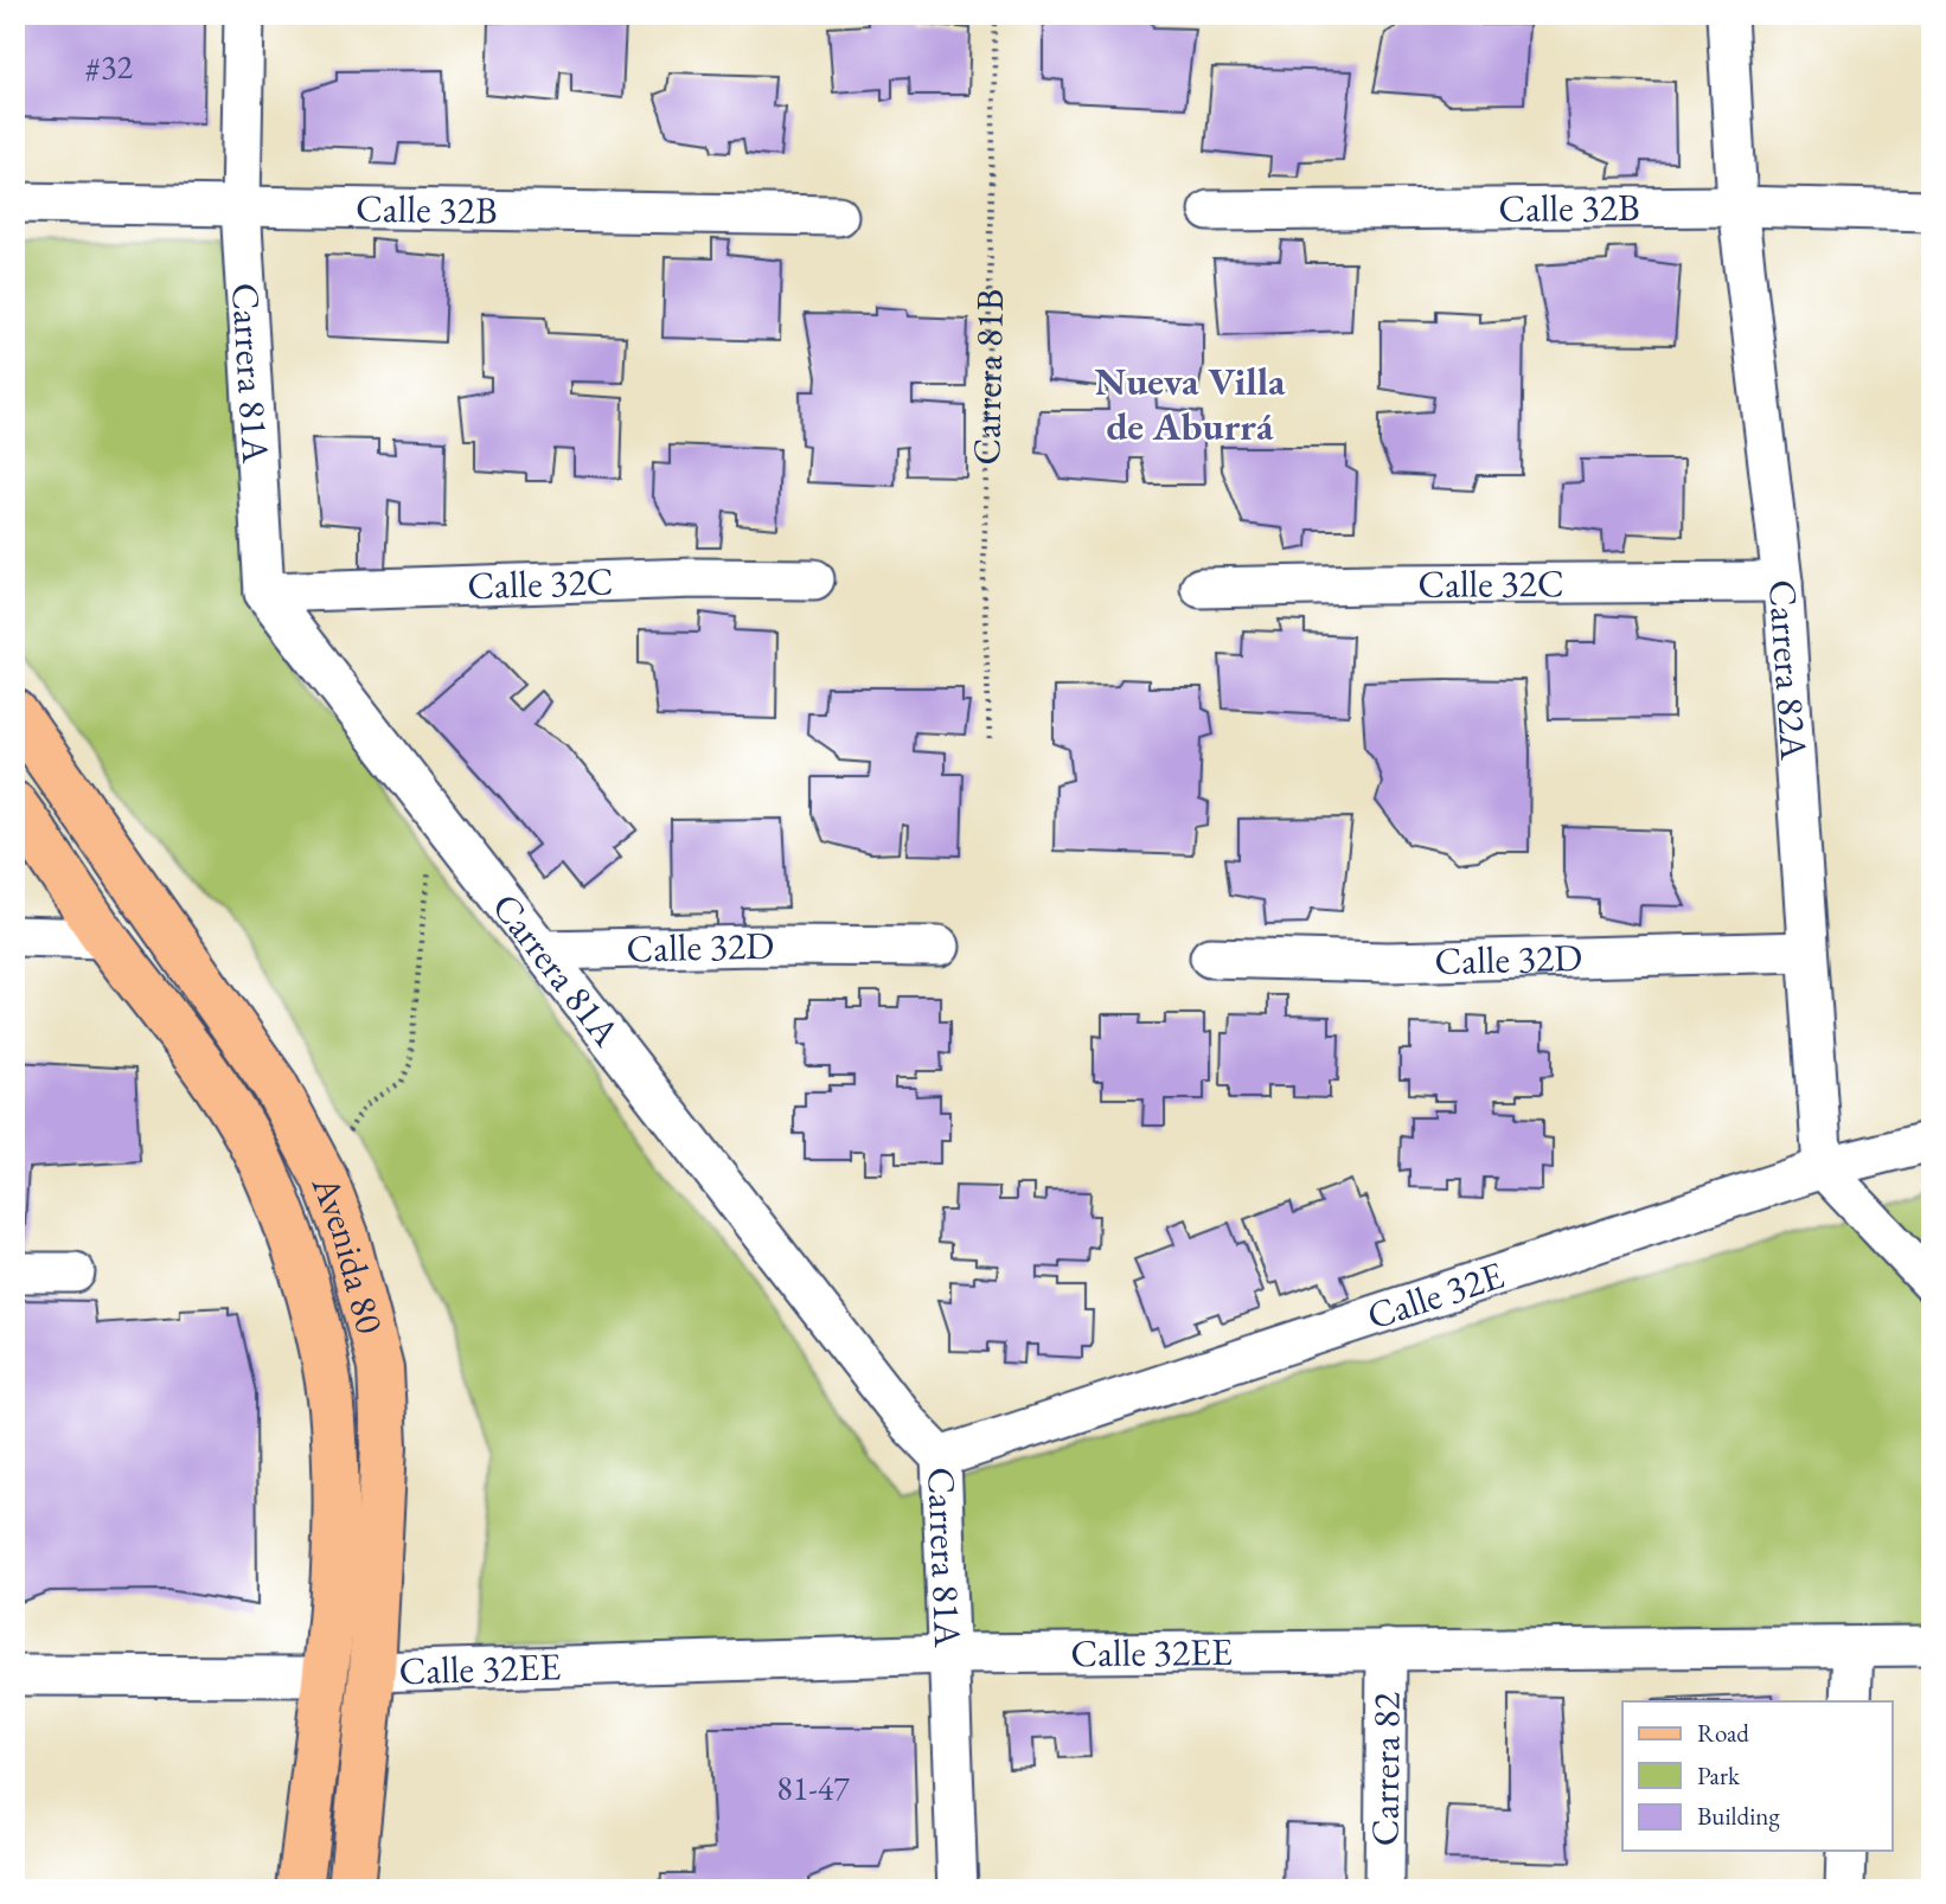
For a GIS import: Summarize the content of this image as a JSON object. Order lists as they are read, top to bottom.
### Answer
{
  "streets": {
    "main road": ["Avenida 80"],
    "street": [
      "Calle 32B",
      "Carrera 81A",
      "Calle 32C",
      "Carrera 82A",
      "Calle 32D",
      "Calle 32E",
      "Calle 32EE",
      "Carrera 82"
    ],
    "path": ["Carrera 81B"]
  },
  "crossings": [
    ["Calle 32B", "Carrera 81A"],
    ["Calle 32B", "Carrera 82A"],
    ["Carrera 81A", "Calle 32C"],
    ["Carrera 81A", "Calle 32D"],
    ["Carrera 81A", "Calle 32E"],
    ["Carrera 81A", "Calle 32EE"],
    ["Calle 32C", "Carrera 82A"],
    ["Carrera 82A", "Calle 32D"],
    ["Carrera 82A", "Calle 32E"],
    ["Avenida 80", "Calle 32EE"],
    ["Calle 32EE", "Carrera 82"]
  ],
  "districts": ["Nueva Villa de Aburrá"],
  "house_numbers": ["#32", "81-47"],
  "legend": ["Road", "Park", "Building"]
}
